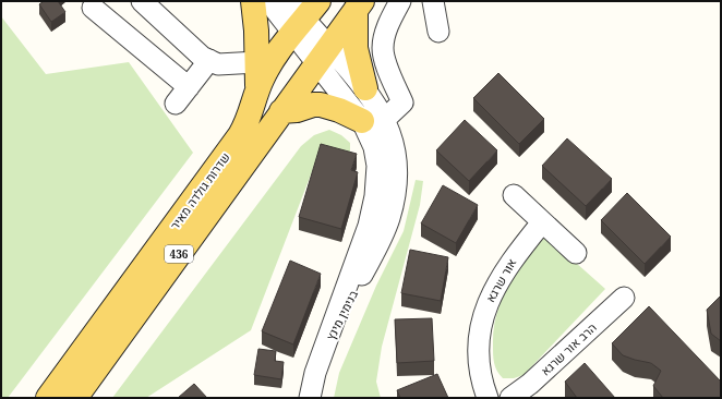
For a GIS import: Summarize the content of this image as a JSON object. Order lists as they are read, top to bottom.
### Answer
{
  "streets": {
    "main road": ["שדרות גולדה מאיר", "436"],
    "street": ["אור שרגא", "בנימין מינץ", "הרב אור שרגא"]
  },
  "crossings": [
    ["שדרות גולדה מאיר", "436"],
    ["שדרות גולדה מאיר", "בנימין מינץ"],
    ["436", "בנימין מינץ"]
  ]
}
